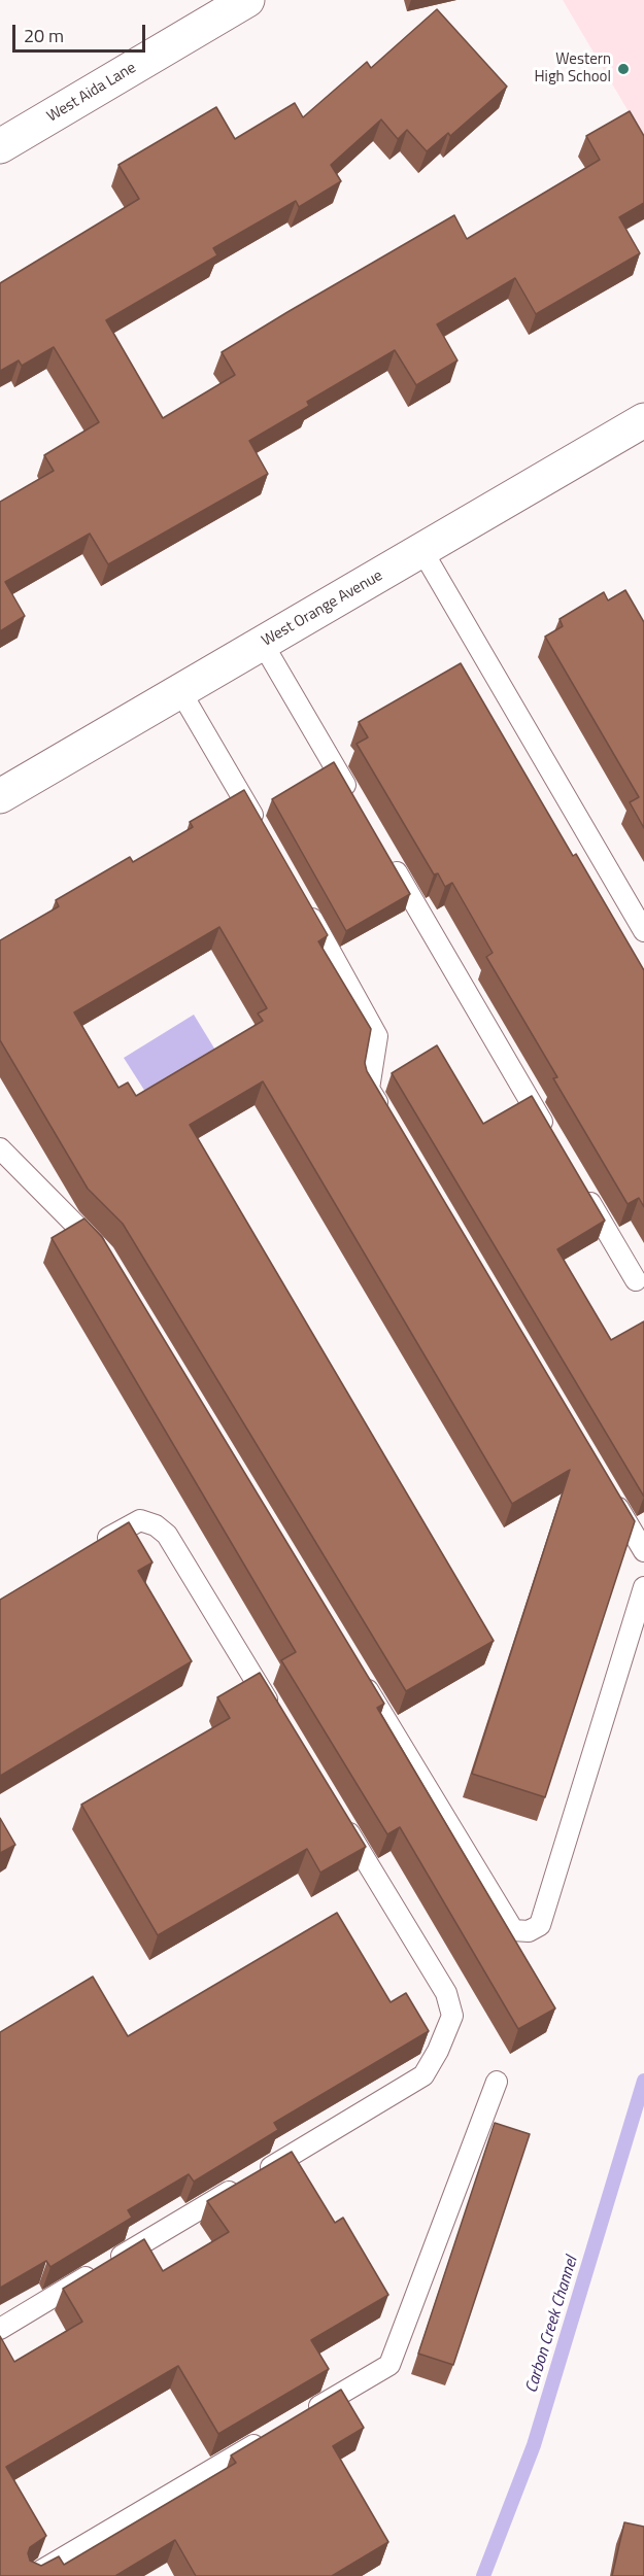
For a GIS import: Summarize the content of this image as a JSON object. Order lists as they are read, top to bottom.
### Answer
{
  "streets": {
    "main road": ["West Aida Lane", "West Orange Avenue"]
  },
  "water": ["Carbon Creek Channel"],
  "places": ["Western High School"],
  "scale_bar": "20 m"
}
